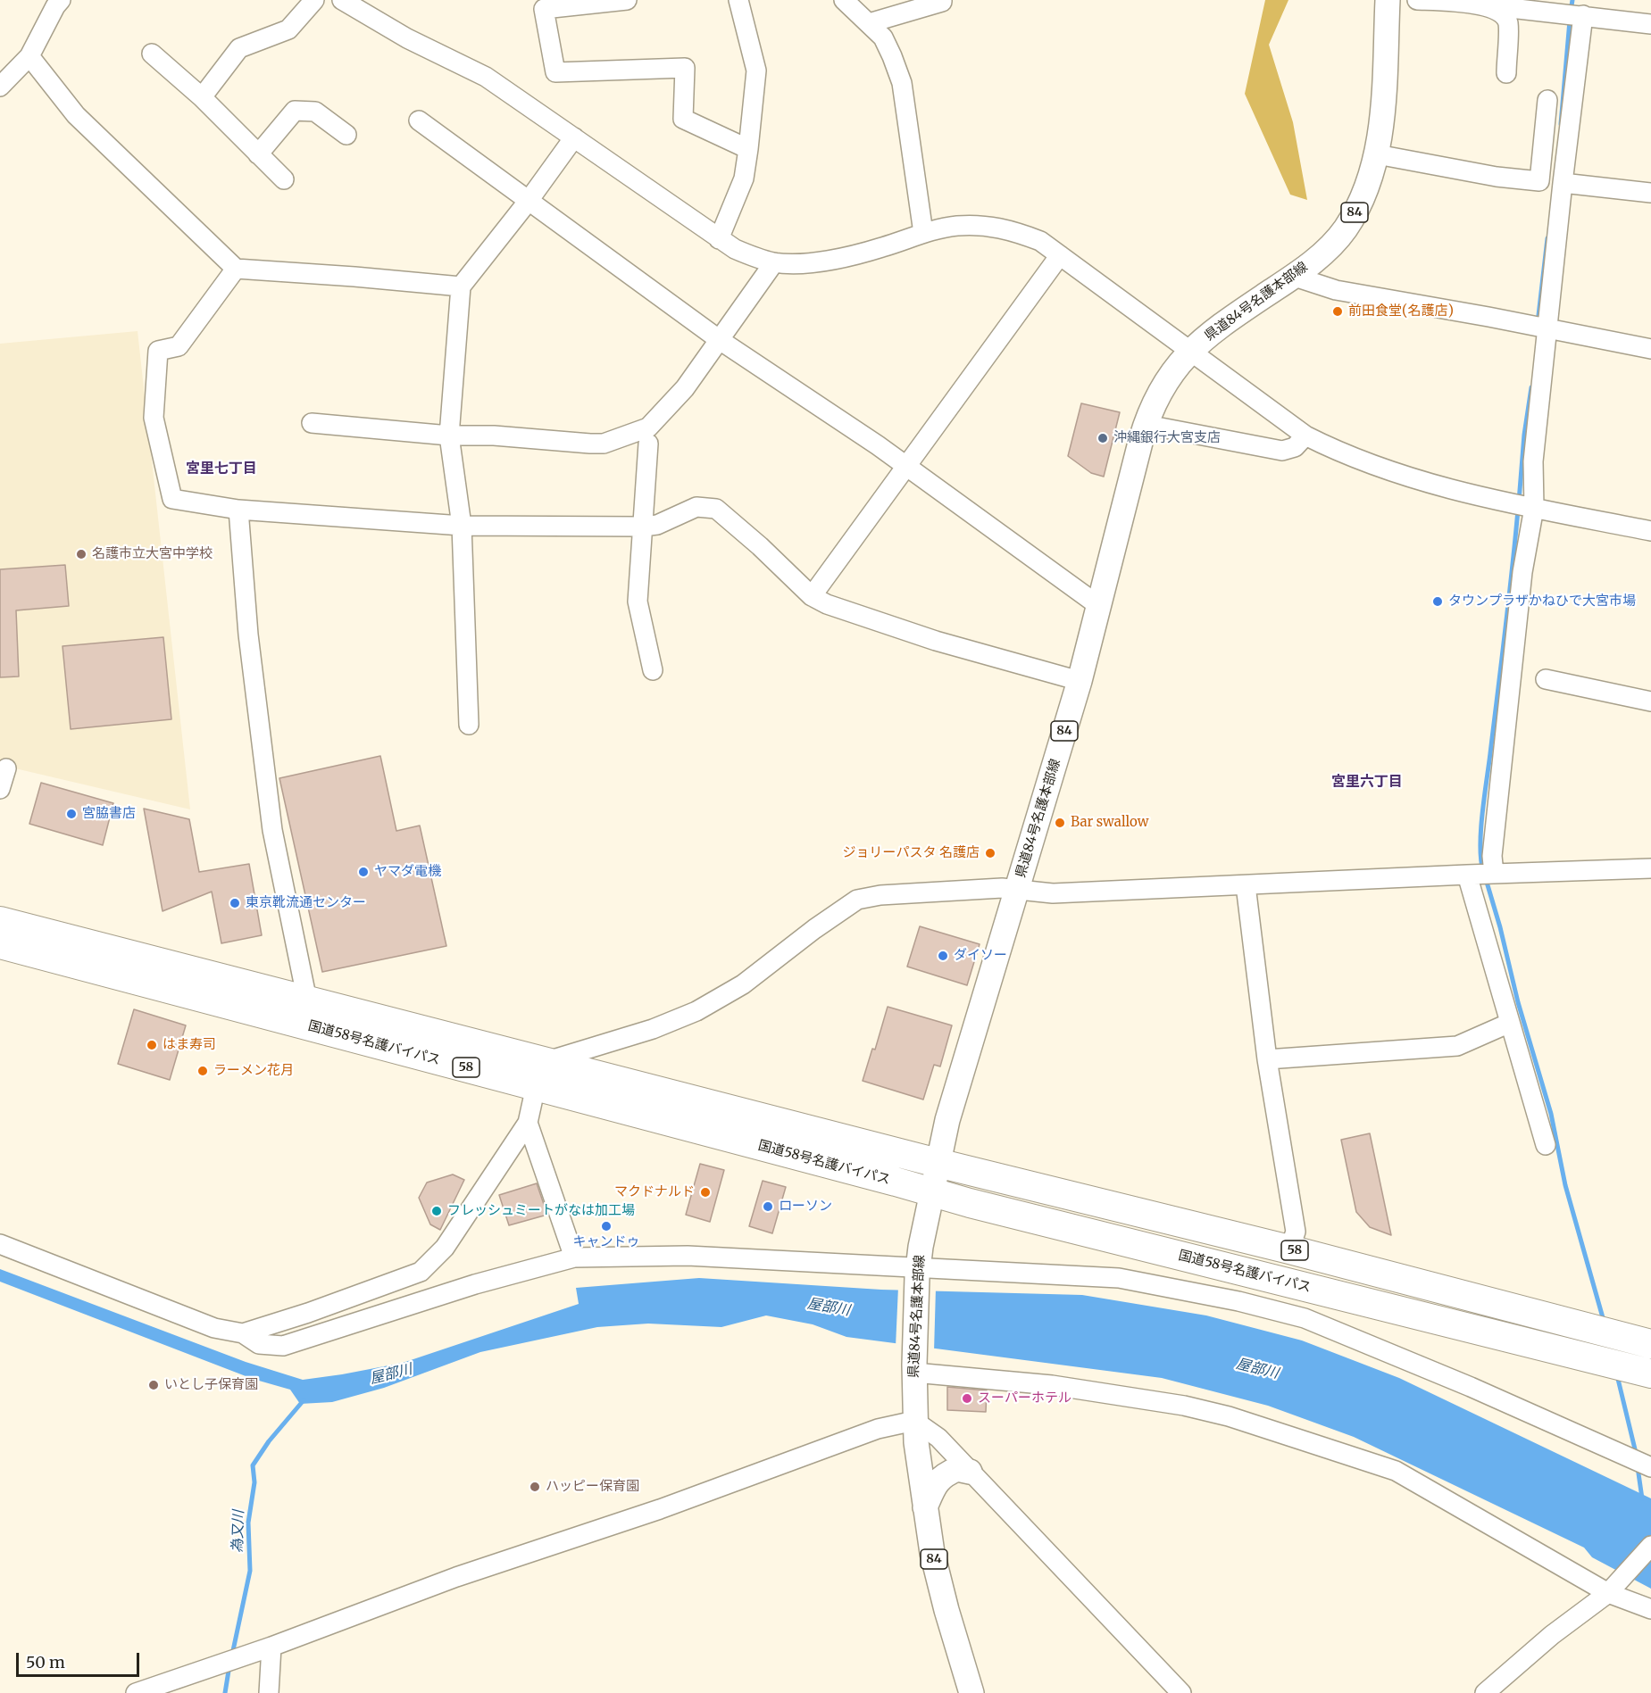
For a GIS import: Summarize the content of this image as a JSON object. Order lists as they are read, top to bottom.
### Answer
{
  "streets": {
    "highway": ["国道58号名護バイパス", "58"],
    "main road": ["84", "県道84号名護本部線"]
  },
  "crossings": [
    ["県道84号名護本部線", "国道58号名護バイパス"]
  ],
  "districts": ["宮里七丁目", "宮里六丁目"],
  "water": ["屋部川", "為又川"],
  "places": [
    "前田食堂(名護店)",
    "沖縄銀行大宮支店",
    "名護市立大宮中学校",
    "タウンプラザかねひで大宮市場",
    "宮脇書店",
    "Bar swallow",
    "ジョリーパスタ 名護店",
    "ヤマダ電機",
    "東京靴流通センター",
    "ダイソー",
    "はま寿司",
    "ラーメン花月",
    "マクドナルド",
    "ローソン",
    "フレッシュミートがなは加工場",
    "キャンドゥ",
    "いとし子保育園",
    "スーパーホテル",
    "ハッピー保育園"
  ],
  "scale_bar": "50 m"
}
